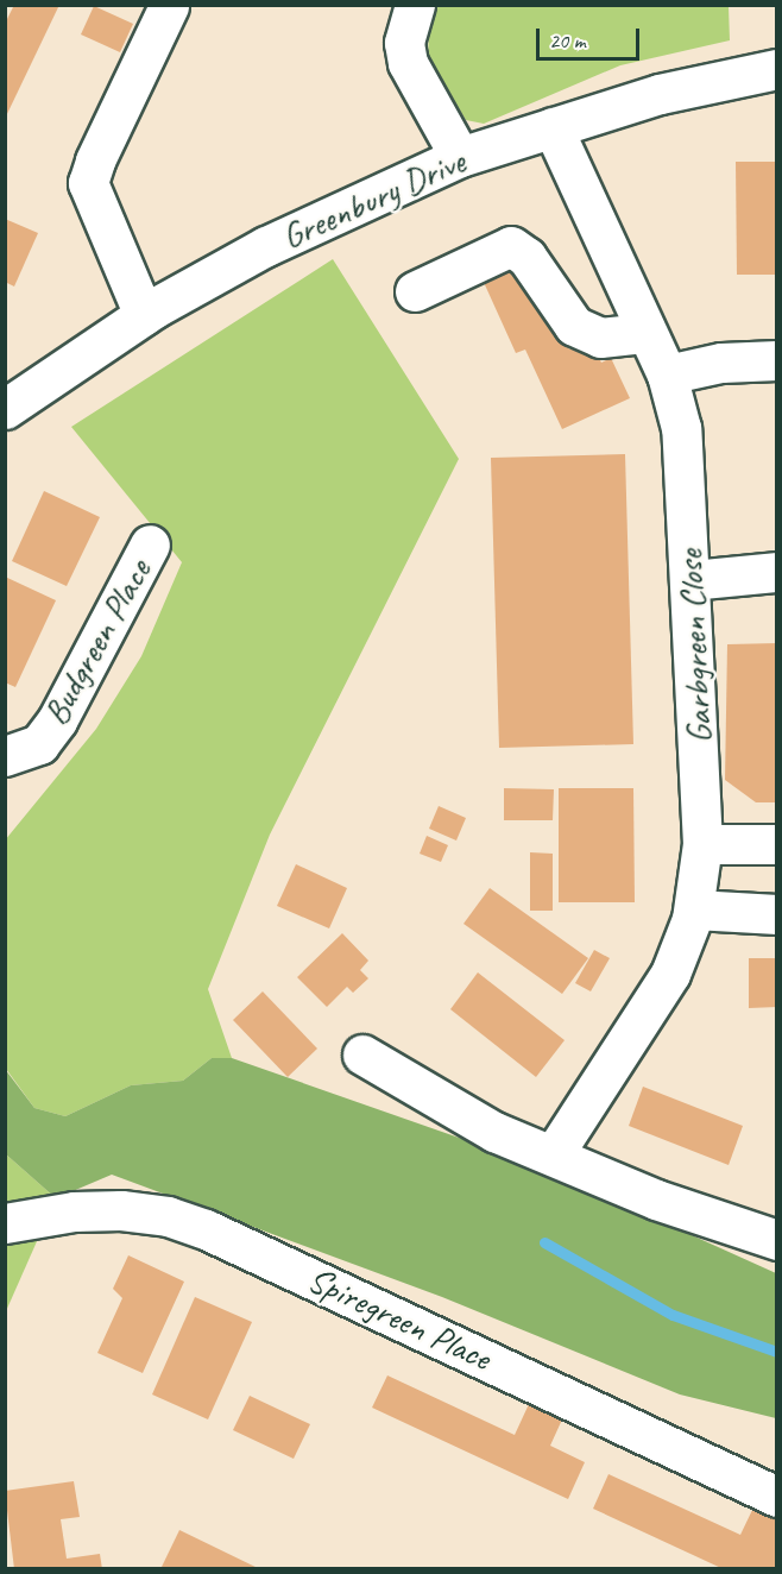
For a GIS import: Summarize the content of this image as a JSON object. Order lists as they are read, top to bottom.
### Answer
{
  "streets": {
    "street": [
      "Greenbury Drive",
      "Budgreen Place",
      "Garbgreen Close",
      "Spiregreen Place"
    ]
  },
  "crossings": [
    ["Greenbury Drive", "Garbgreen Close"]
  ],
  "scale_bar": "20 m"
}
